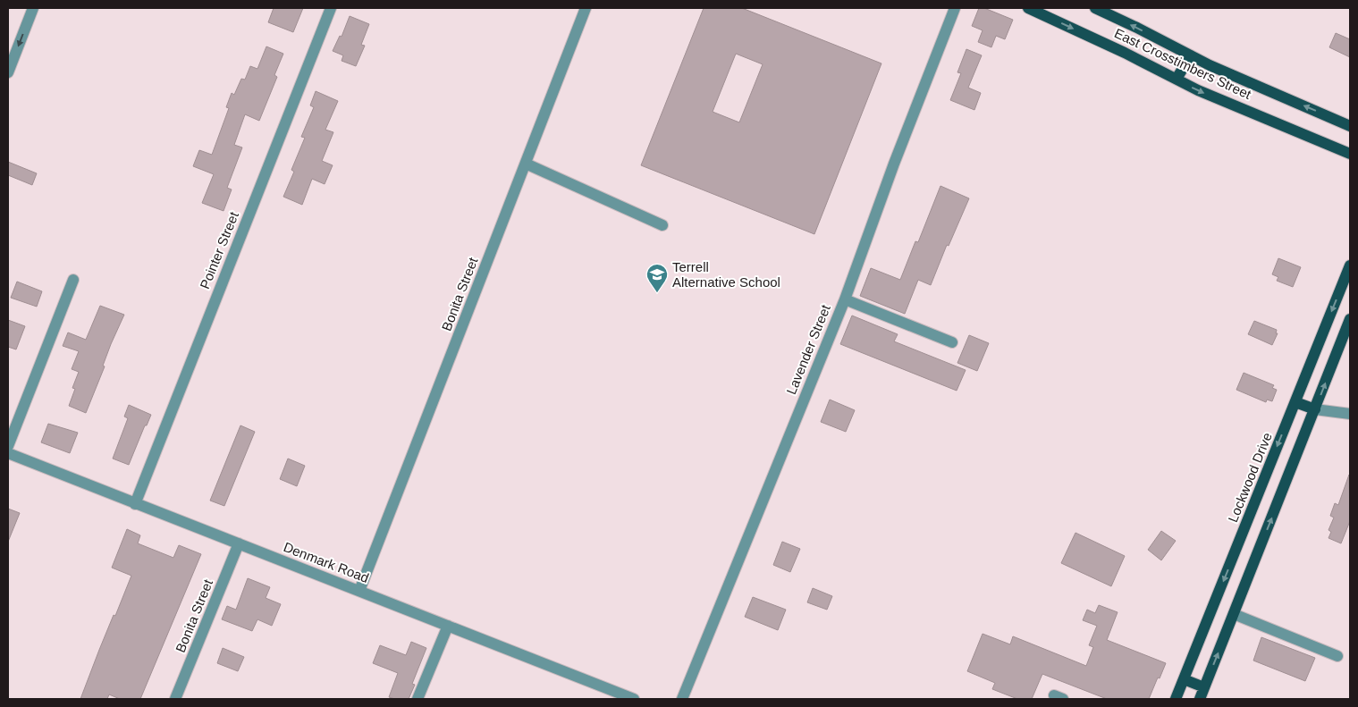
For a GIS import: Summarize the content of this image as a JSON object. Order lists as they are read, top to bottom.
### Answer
{
  "streets": {
    "main road": ["East Crosstimbers Street", "Lockwood Drive"],
    "street": [
      "Pointer Street",
      "Bonita Street",
      "Lavender Street",
      "Denmark Road"
    ]
  },
  "crossings": [
    ["Pointer Street", "Denmark Road"],
    ["Bonita Street", "Denmark Road"]
  ],
  "places": {
    "school or university": ["Terrell Alternative School"]
  }
}
